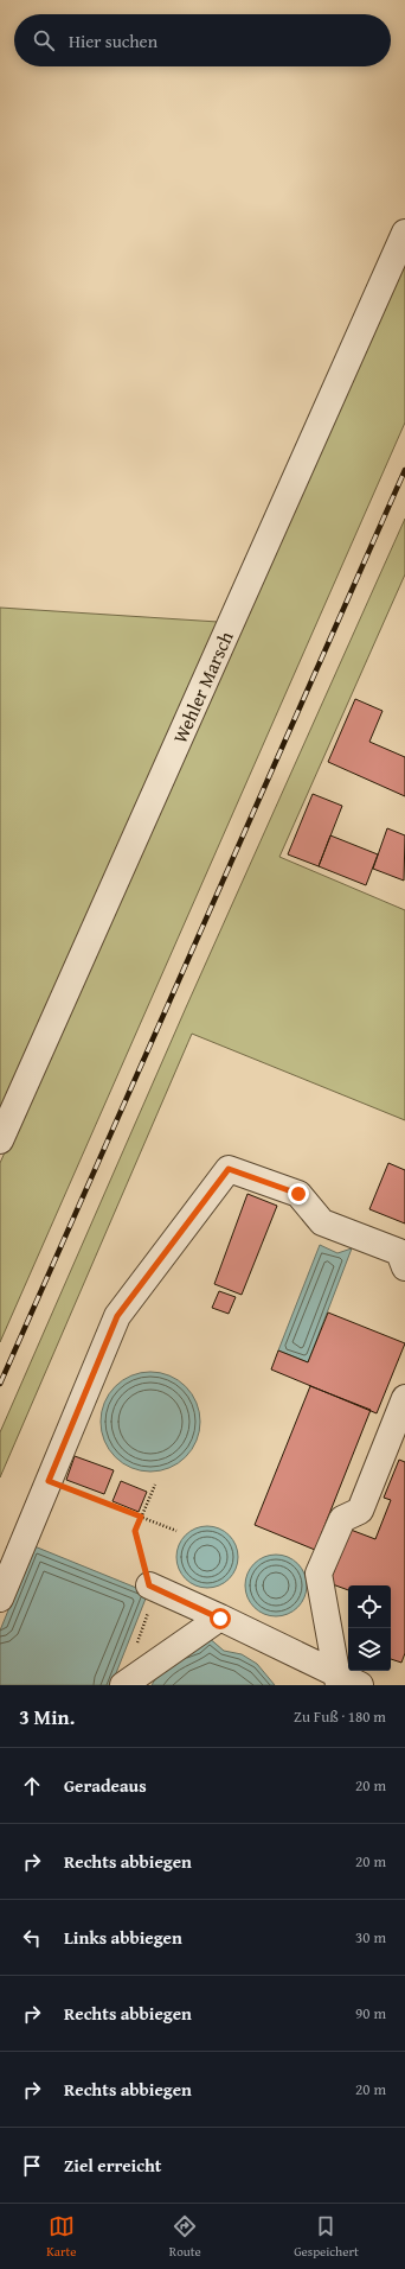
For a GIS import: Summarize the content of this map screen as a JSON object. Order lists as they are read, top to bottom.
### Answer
{
  "streets": {
    "lane": ["Wehler Marsch"]
  },
  "page": {
    "search": "Hier suchen",
    "heading": ["3 Min.", "Zu Fuß · 180 m"],
    "list": [
      ["Geradeaus", "20 m"],
      ["Rechts abbiegen", "20 m"],
      ["Links abbiegen", "30 m"],
      ["Rechts abbiegen", "90 m"],
      ["Rechts abbiegen", "20 m"],
      "Ziel erreicht"
    ],
    "nav": ["Karte", "Route", "Gespeichert"]
  }
}
